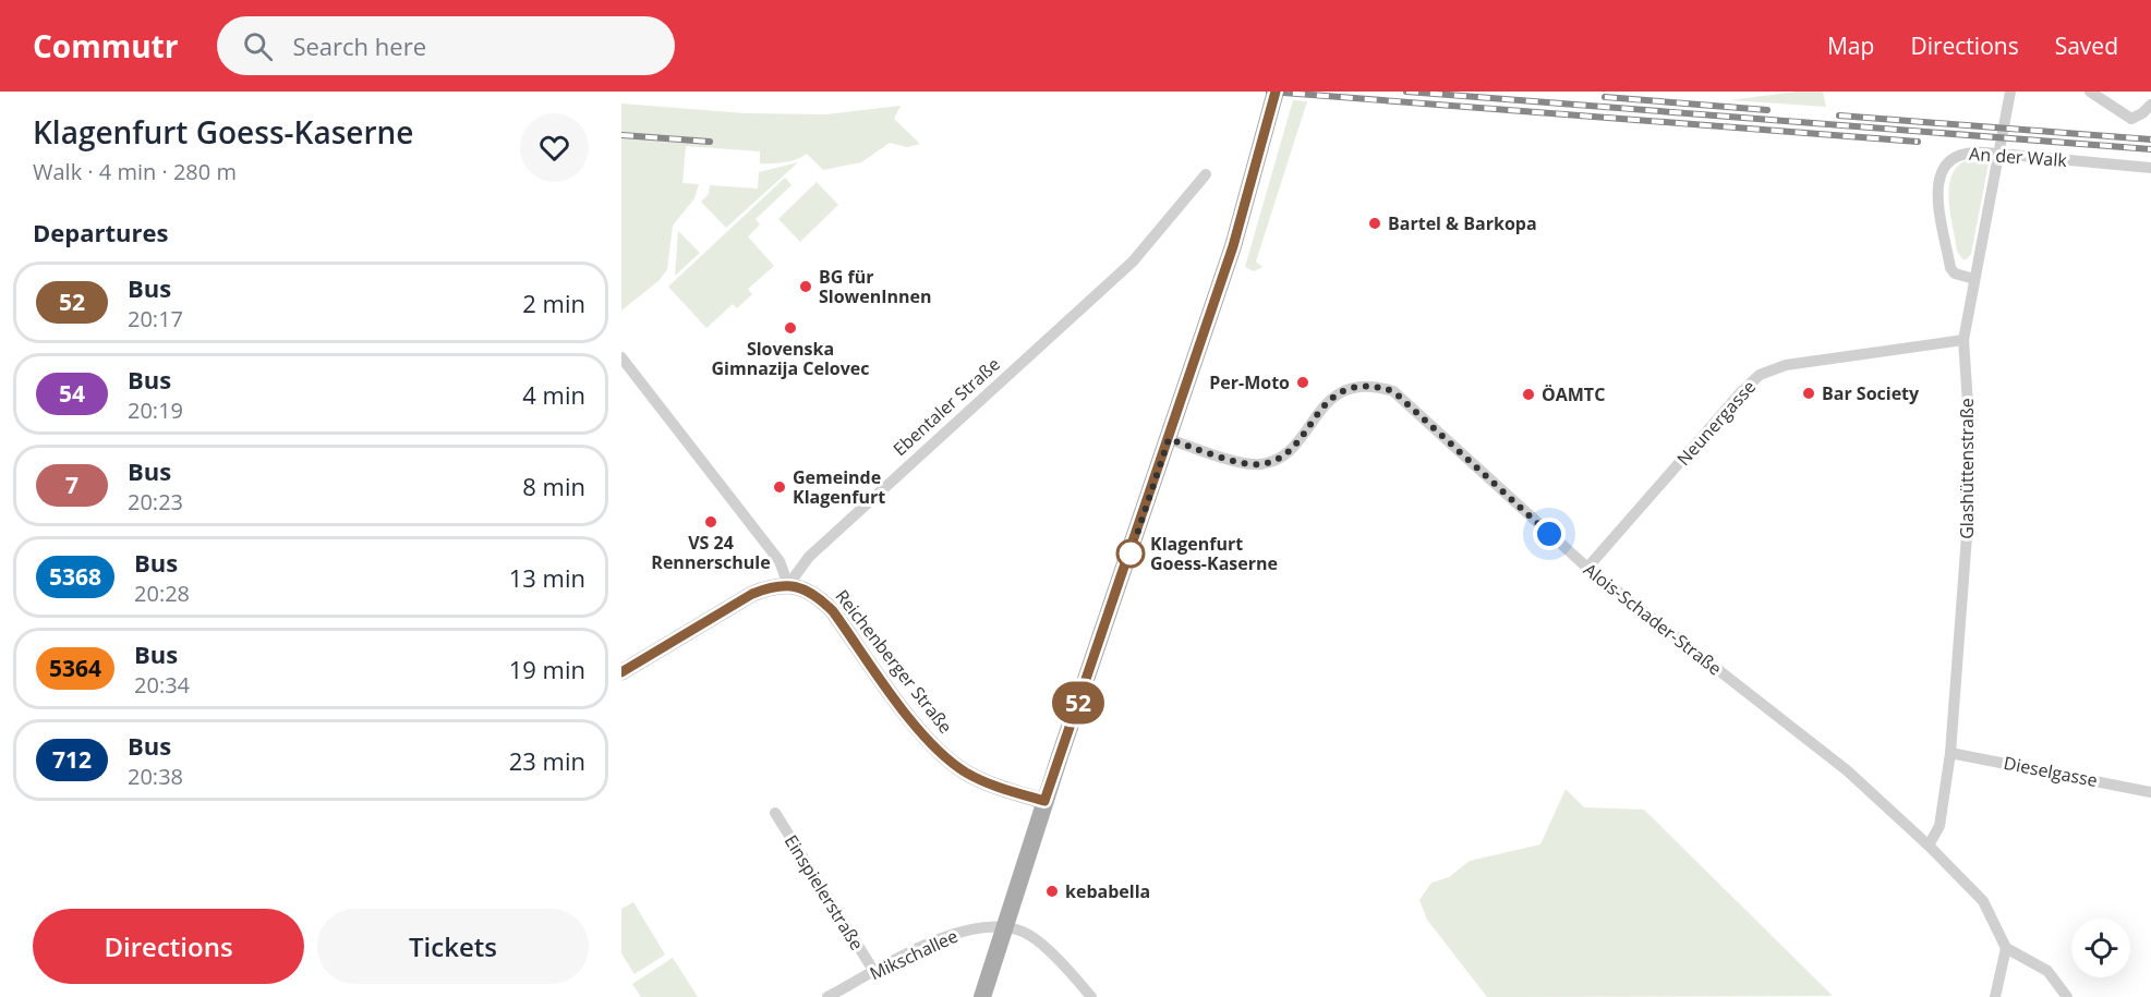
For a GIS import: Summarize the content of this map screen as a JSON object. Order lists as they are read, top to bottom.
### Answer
{
  "streets": {
    "main road": ["Reichenberger Straße"],
    "street": [
      "An der Walk",
      "Ebentaler Straße",
      "Neunergasse",
      "Glashüttenstraße",
      "Alois-Schader-Straße",
      "Dieselgasse",
      "Einspielerstraße",
      "Mikschallee"
    ]
  },
  "crossings": [
    ["An der Walk", "Glashüttenstraße"],
    ["Ebentaler Straße", "Reichenberger Straße"],
    ["Neunergasse", "Glashüttenstraße"],
    ["Neunergasse", "Alois-Schader-Straße"],
    ["Glashüttenstraße", "Alois-Schader-Straße"],
    ["Glashüttenstraße", "Dieselgasse"],
    ["Einspielerstraße", "Mikschallee"]
  ],
  "places": [
    "Bartel & Barkopa",
    "BG für SlowenInnen",
    "Slovenska Gimnazija Celovec",
    "Per-Moto",
    "Bar Society",
    "ÖAMTC",
    "Gemeinde Klagenfurt",
    "VS 24 Rennerschule",
    "Klagenfurt Goess-Kaserne",
    "kebabella"
  ],
  "lines": ["bus line 52"],
  "page": {
    "header": "Commutr",
    "search": "Search here",
    "nav": ["Map", "Directions", "Saved"],
    "heading": [
      ["Klagenfurt Goess-Kaserne", "Walk · 4 min · 280 m"],
      "Departures"
    ],
    "on_map": "52",
    "list": [
      {
        "mark": "52",
        "name": "Bus",
        "note": "20:17",
        "value": "2 min"
      },
      {
        "mark": "54",
        "name": "Bus",
        "note": "20:19",
        "value": "4 min"
      },
      {
        "mark": "7",
        "name": "Bus",
        "note": "20:23",
        "value": "8 min"
      },
      {
        "mark": "5368",
        "name": "Bus",
        "note": "20:28",
        "value": "13 min"
      },
      {
        "mark": "5364",
        "name": "Bus",
        "note": "20:34",
        "value": "19 min"
      },
      {
        "mark": "712",
        "name": "Bus",
        "note": "20:38",
        "value": "23 min"
      }
    ],
    "buttons": ["Directions", "Tickets"]
  }
}
